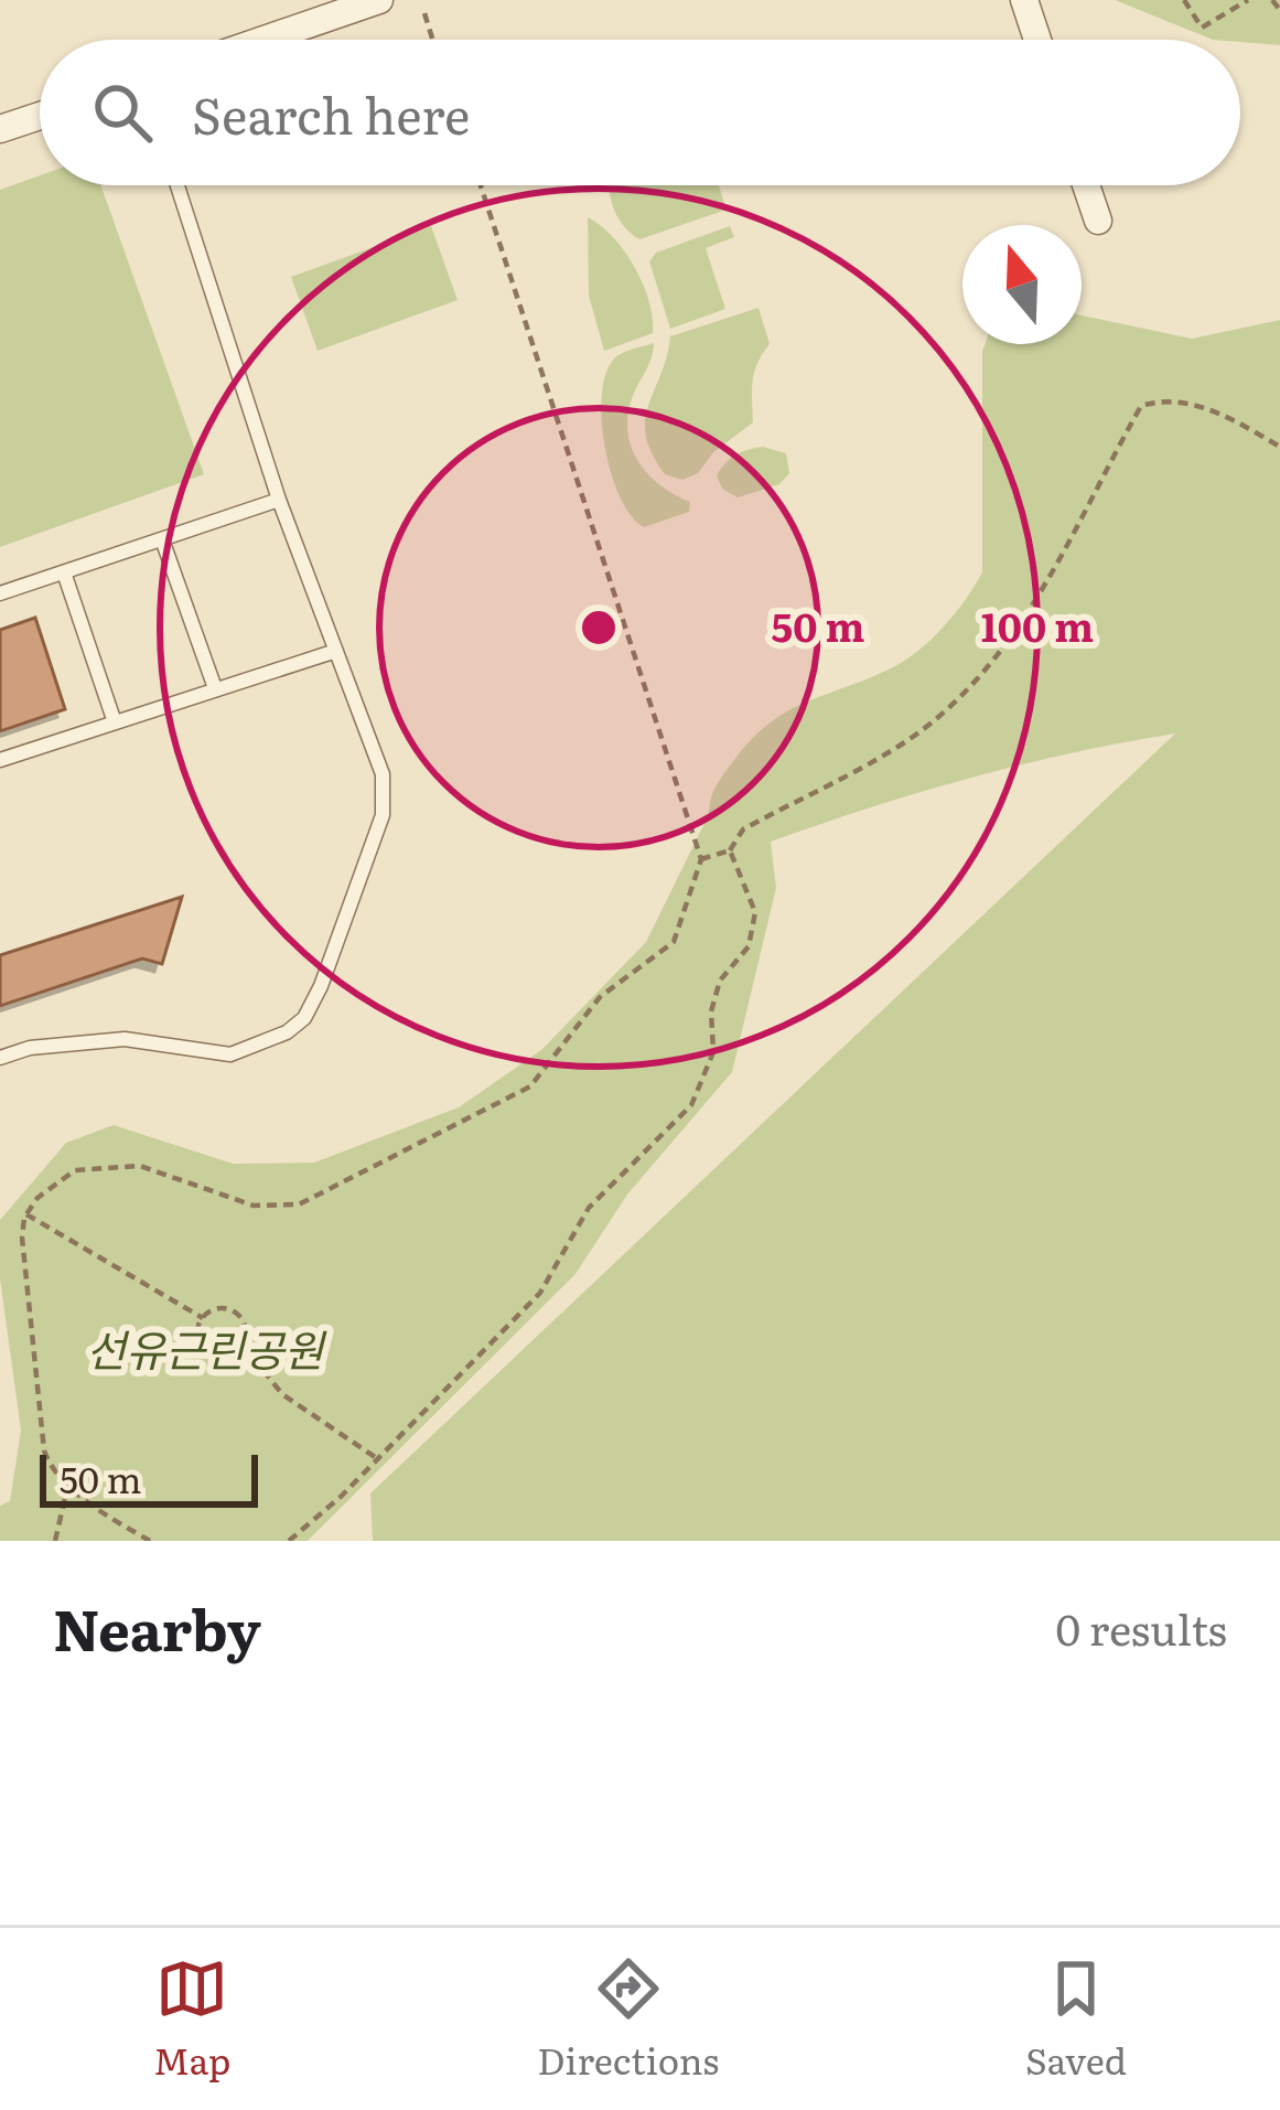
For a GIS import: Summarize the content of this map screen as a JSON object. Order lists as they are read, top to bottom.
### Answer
{
  "parks": ["선유근린공원"],
  "scale_bar": "50 m",
  "north": "top",
  "page": {
    "search": "Search here",
    "scale": "50 m",
    "heading": ["Nearby", "0 results"],
    "nav": ["Map", "Directions", "Saved"]
  },
  "rings": ["50 m", "100 m"]
}
